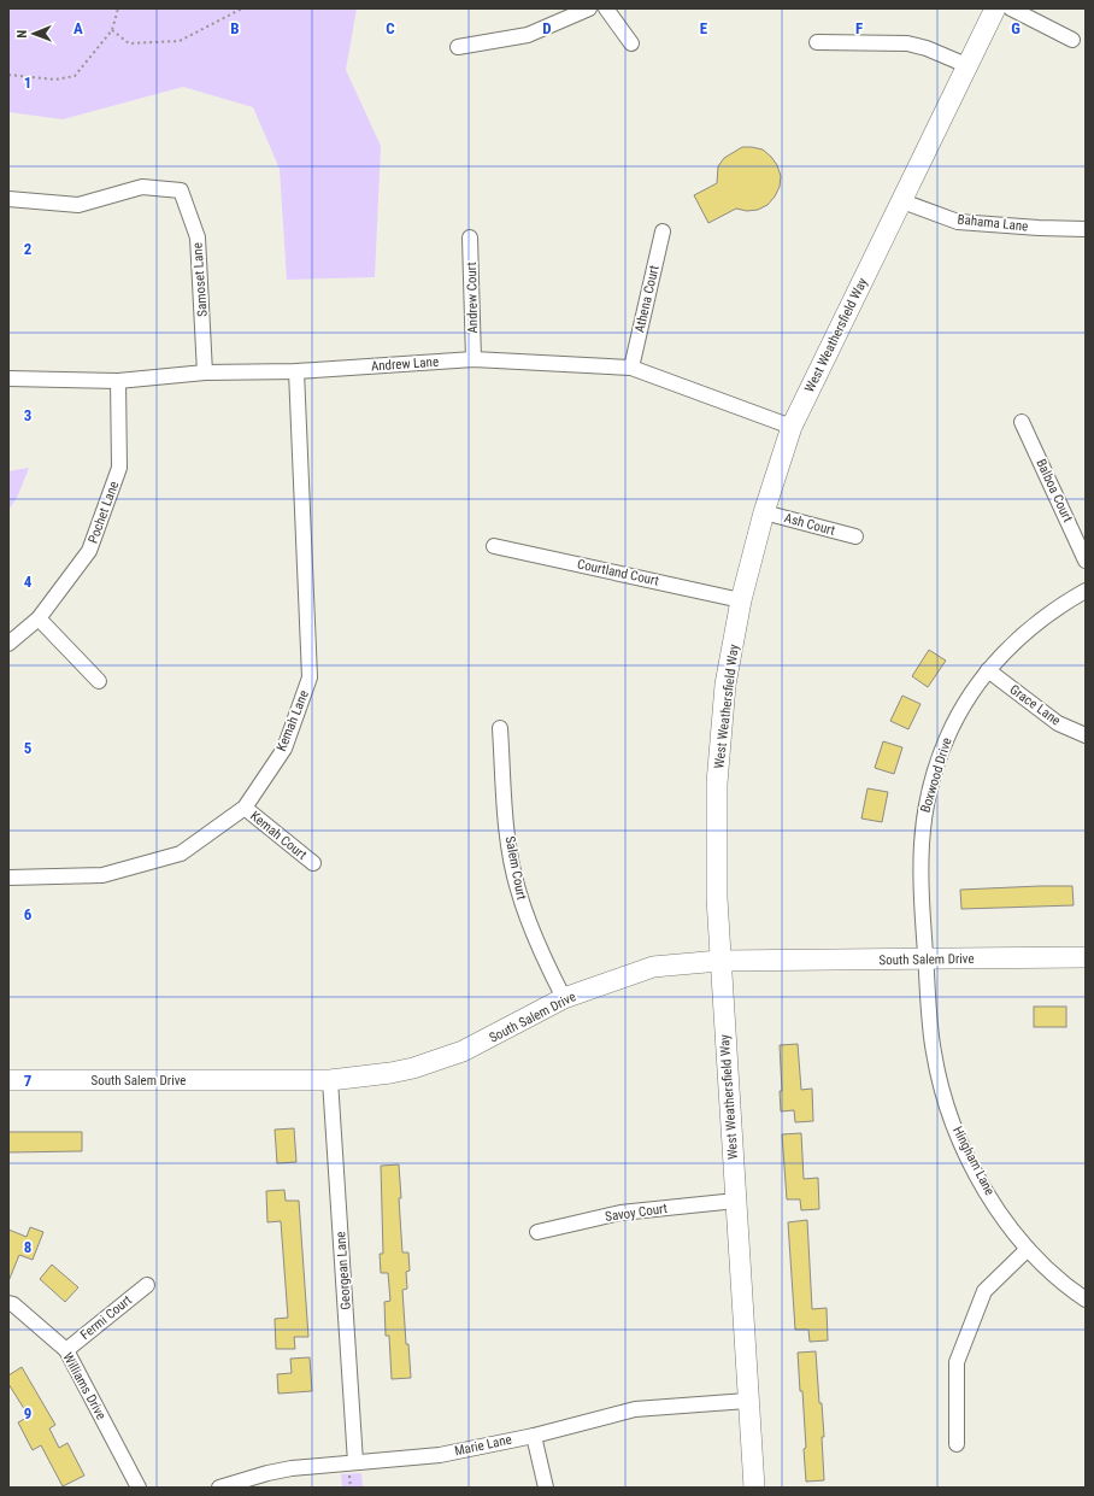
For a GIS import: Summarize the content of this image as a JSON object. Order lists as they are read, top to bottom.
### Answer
{
  "streets": {
    "street": [
      "Bahama Lane",
      "Samoset Lane",
      "Andrew Court",
      "Athena Court",
      "West Weathersfield Way",
      "Andrew Lane",
      "Balboa Court",
      "Pochet Lane",
      "Ash Court",
      "Courtland Court",
      "Grace Lane",
      "Kemah Lane",
      "Boxwood Drive",
      "Kemah Court",
      "Salem Court",
      "South Salem Drive",
      "Hingham Lane",
      "Savoy Court",
      "Georgean Lane",
      "Fermi Court",
      "Williams Drive",
      "Marie Lane"
    ]
  },
  "crossings": [
    ["Bahama Lane", "West Weathersfield Way"],
    ["Samoset Lane", "Andrew Lane"],
    ["Andrew Court", "Andrew Lane"],
    ["Athena Court", "Andrew Lane"],
    ["West Weathersfield Way", "Andrew Lane"],
    ["West Weathersfield Way", "Ash Court"],
    ["West Weathersfield Way", "Courtland Court"],
    ["West Weathersfield Way", "South Salem Drive"],
    ["West Weathersfield Way", "Savoy Court"],
    ["West Weathersfield Way", "Marie Lane"],
    ["Andrew Lane", "Pochet Lane"],
    ["Andrew Lane", "Kemah Lane"],
    ["Grace Lane", "Boxwood Drive"],
    ["Kemah Lane", "Kemah Court"],
    ["Boxwood Drive", "South Salem Drive"],
    ["Boxwood Drive", "Hingham Lane"],
    ["Salem Court", "South Salem Drive"],
    ["South Salem Drive", "Hingham Lane"],
    ["South Salem Drive", "Georgean Lane"],
    ["Georgean Lane", "Marie Lane"],
    ["Fermi Court", "Williams Drive"]
  ],
  "north": "left",
  "grid": {
    "columns": [
      "A",
      "B",
      "C",
      "D",
      "E",
      "F",
      "G"
    ],
    "rows": [
      "1",
      "2",
      "3",
      "4",
      "5",
      "6",
      "7",
      "8",
      "9"
    ]
  }
}
